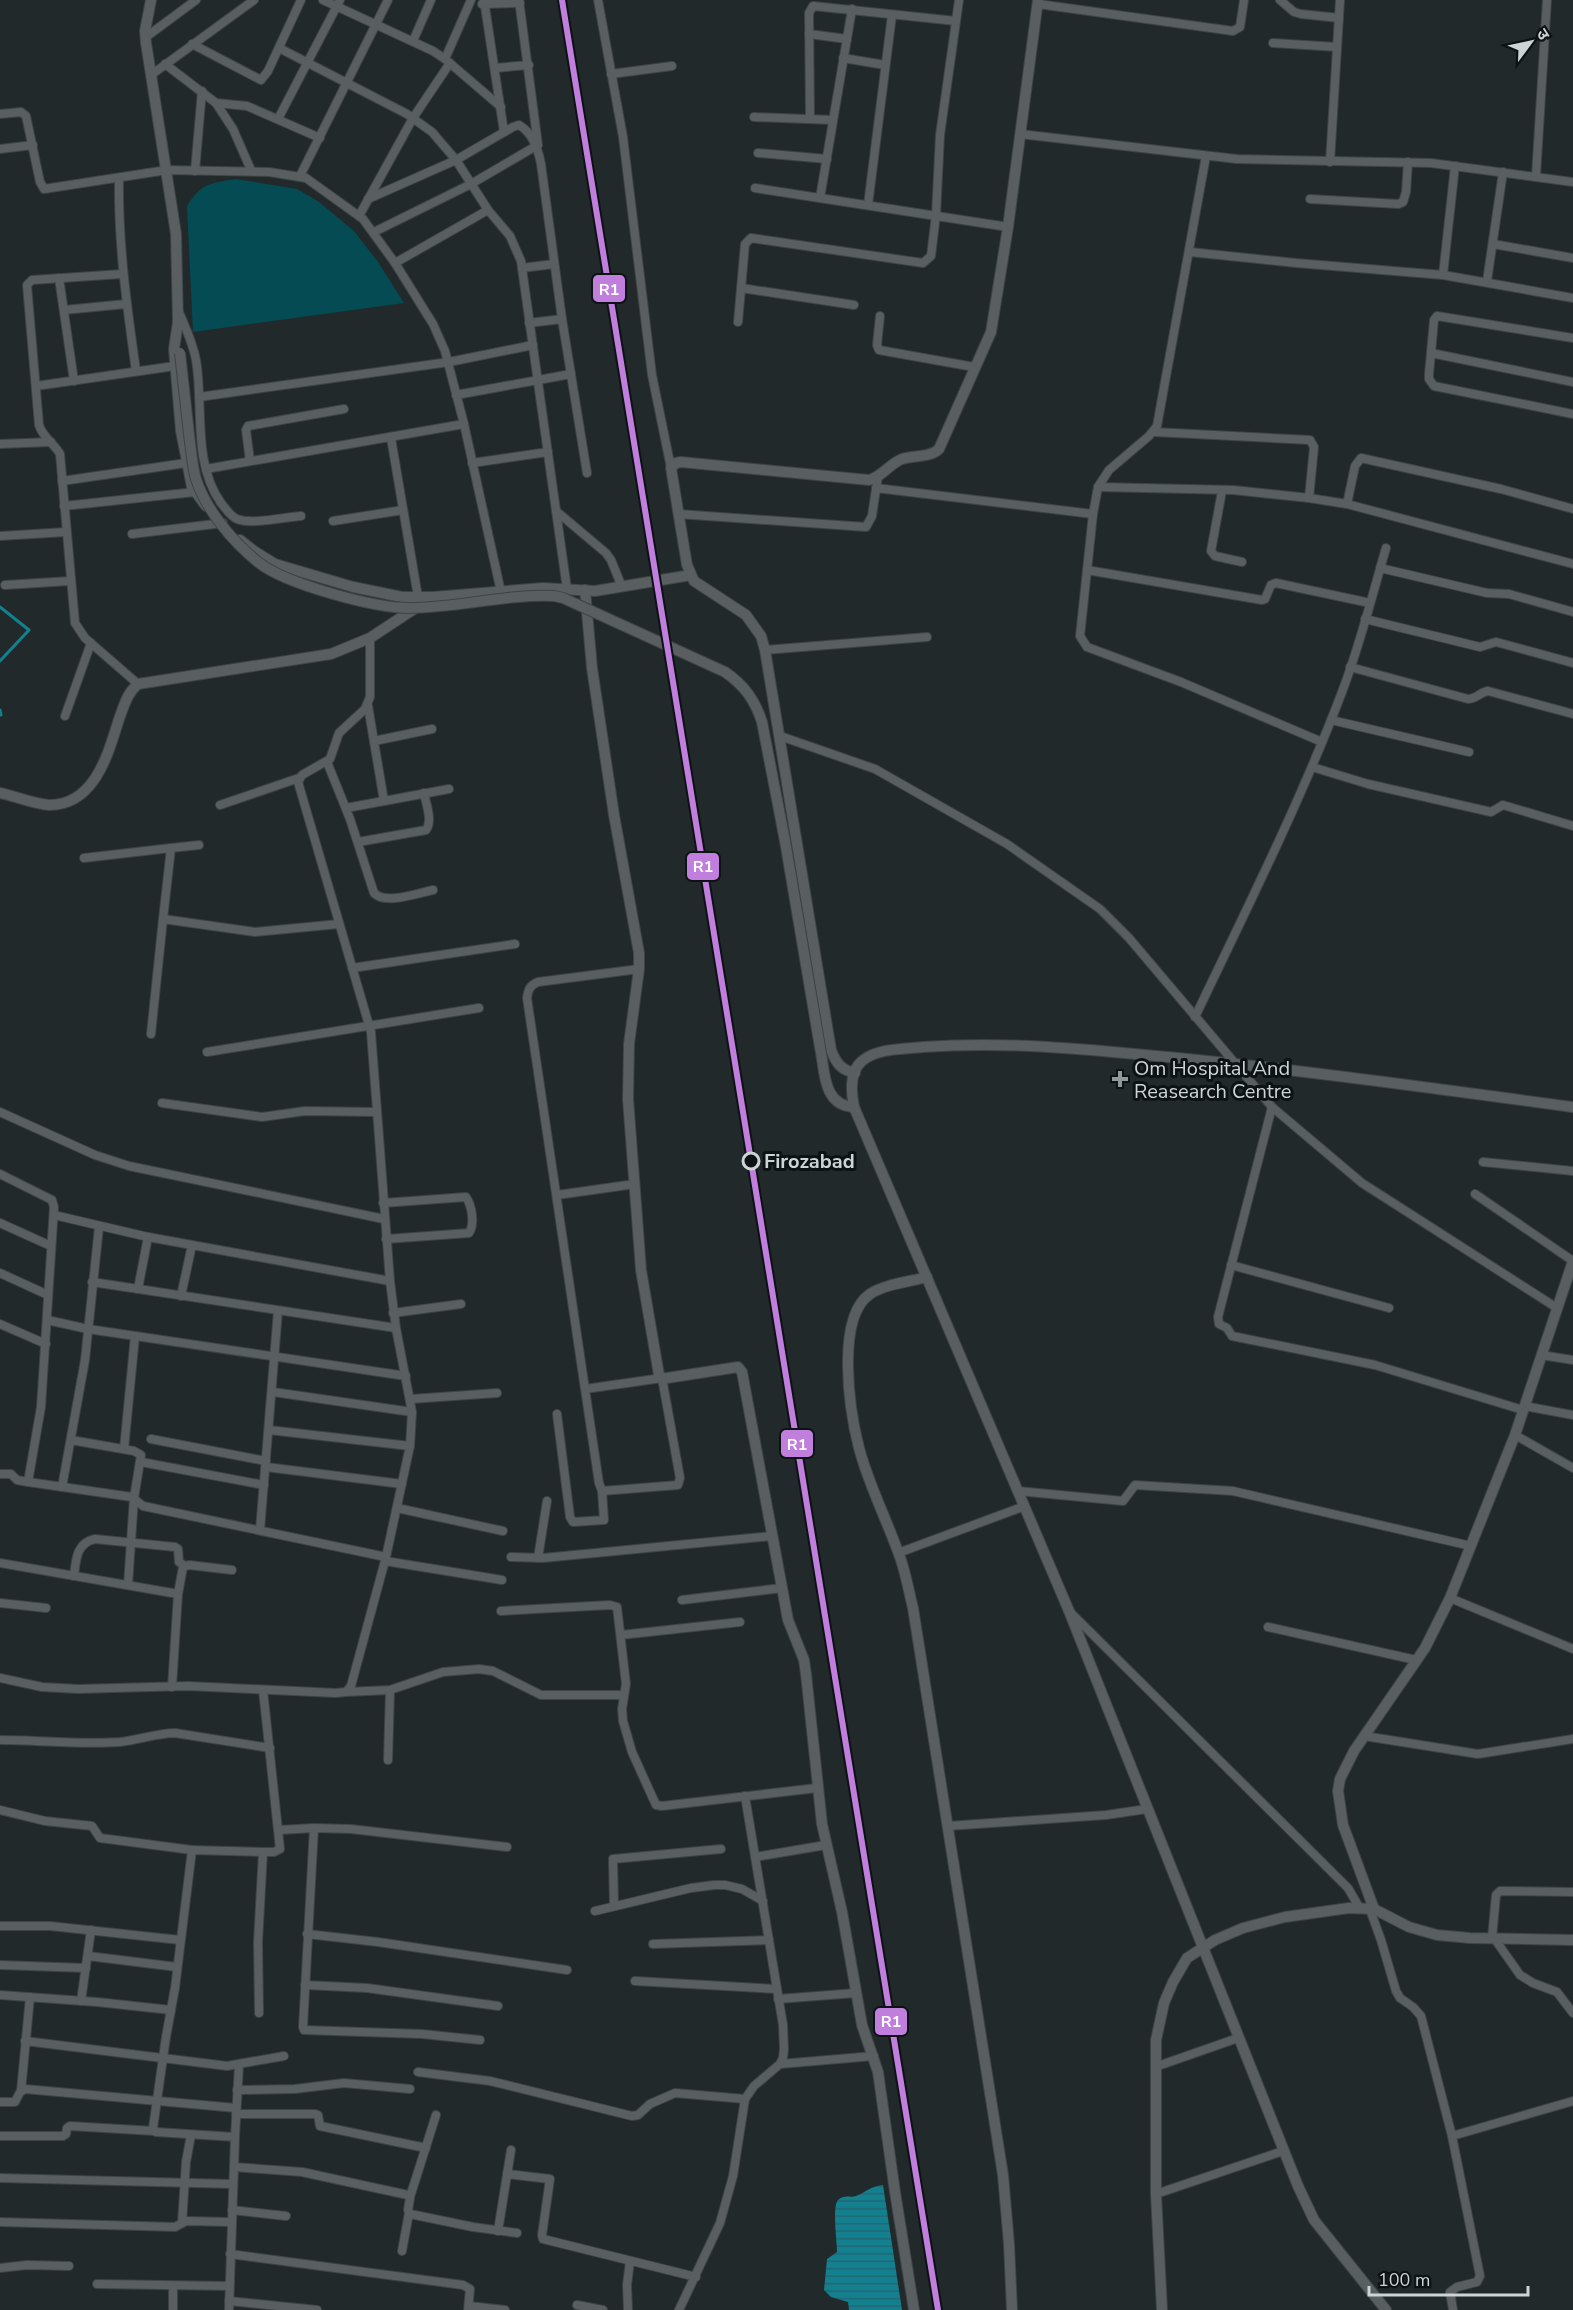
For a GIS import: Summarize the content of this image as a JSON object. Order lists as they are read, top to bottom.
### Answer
{
  "places": {
    "health": ["Om Hospital And Reasearch Centre"],
    "other": ["Firozabad"]
  },
  "lines": ["transit line R1"],
  "scale_bar": "100 m",
  "north": "top right"
}
